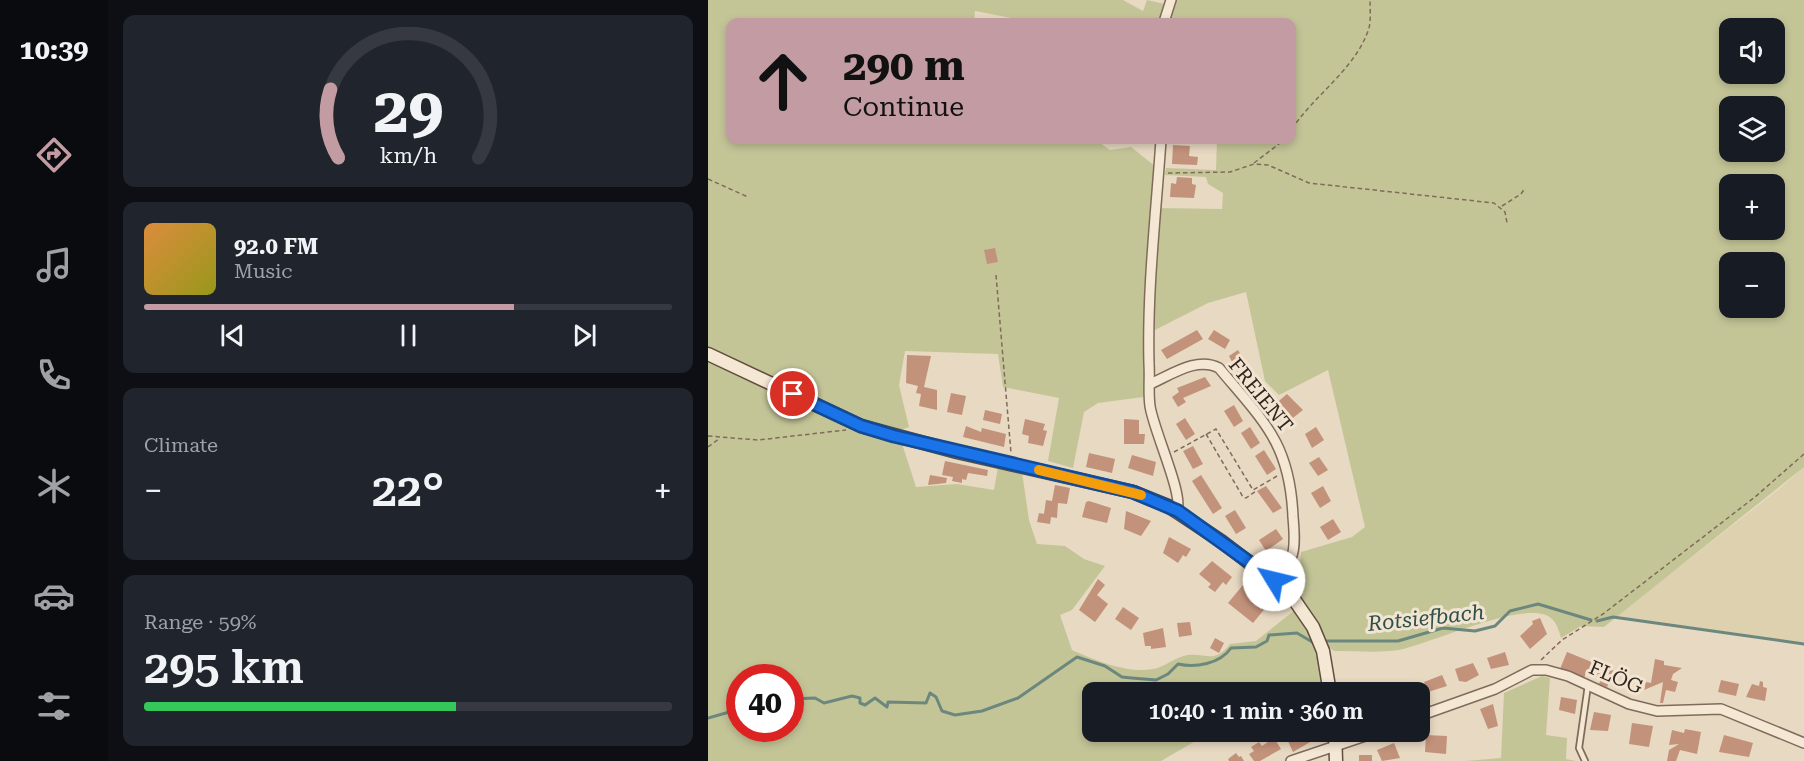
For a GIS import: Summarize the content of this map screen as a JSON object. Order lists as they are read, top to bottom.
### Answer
{
  "streets": {
    "street": ["FREIENT", "FLÖG"]
  },
  "water": ["Rotsiefbach"],
  "page": {
    "tabs": "10:39",
    "map_buttons": ["+", "−"],
    "turn": ["290 m", "Continue"],
    "song": ["92.0 FM", "Music"],
    "tile": [
      "Climate",
      ["Range · 59%", "295 km"]
    ],
    "heat": ["−", "22°", "+"],
    "limit": "40",
    "trip": "10:40 · 1 min · 360 m",
    "gauge": ["29", "km/h"]
  }
}
